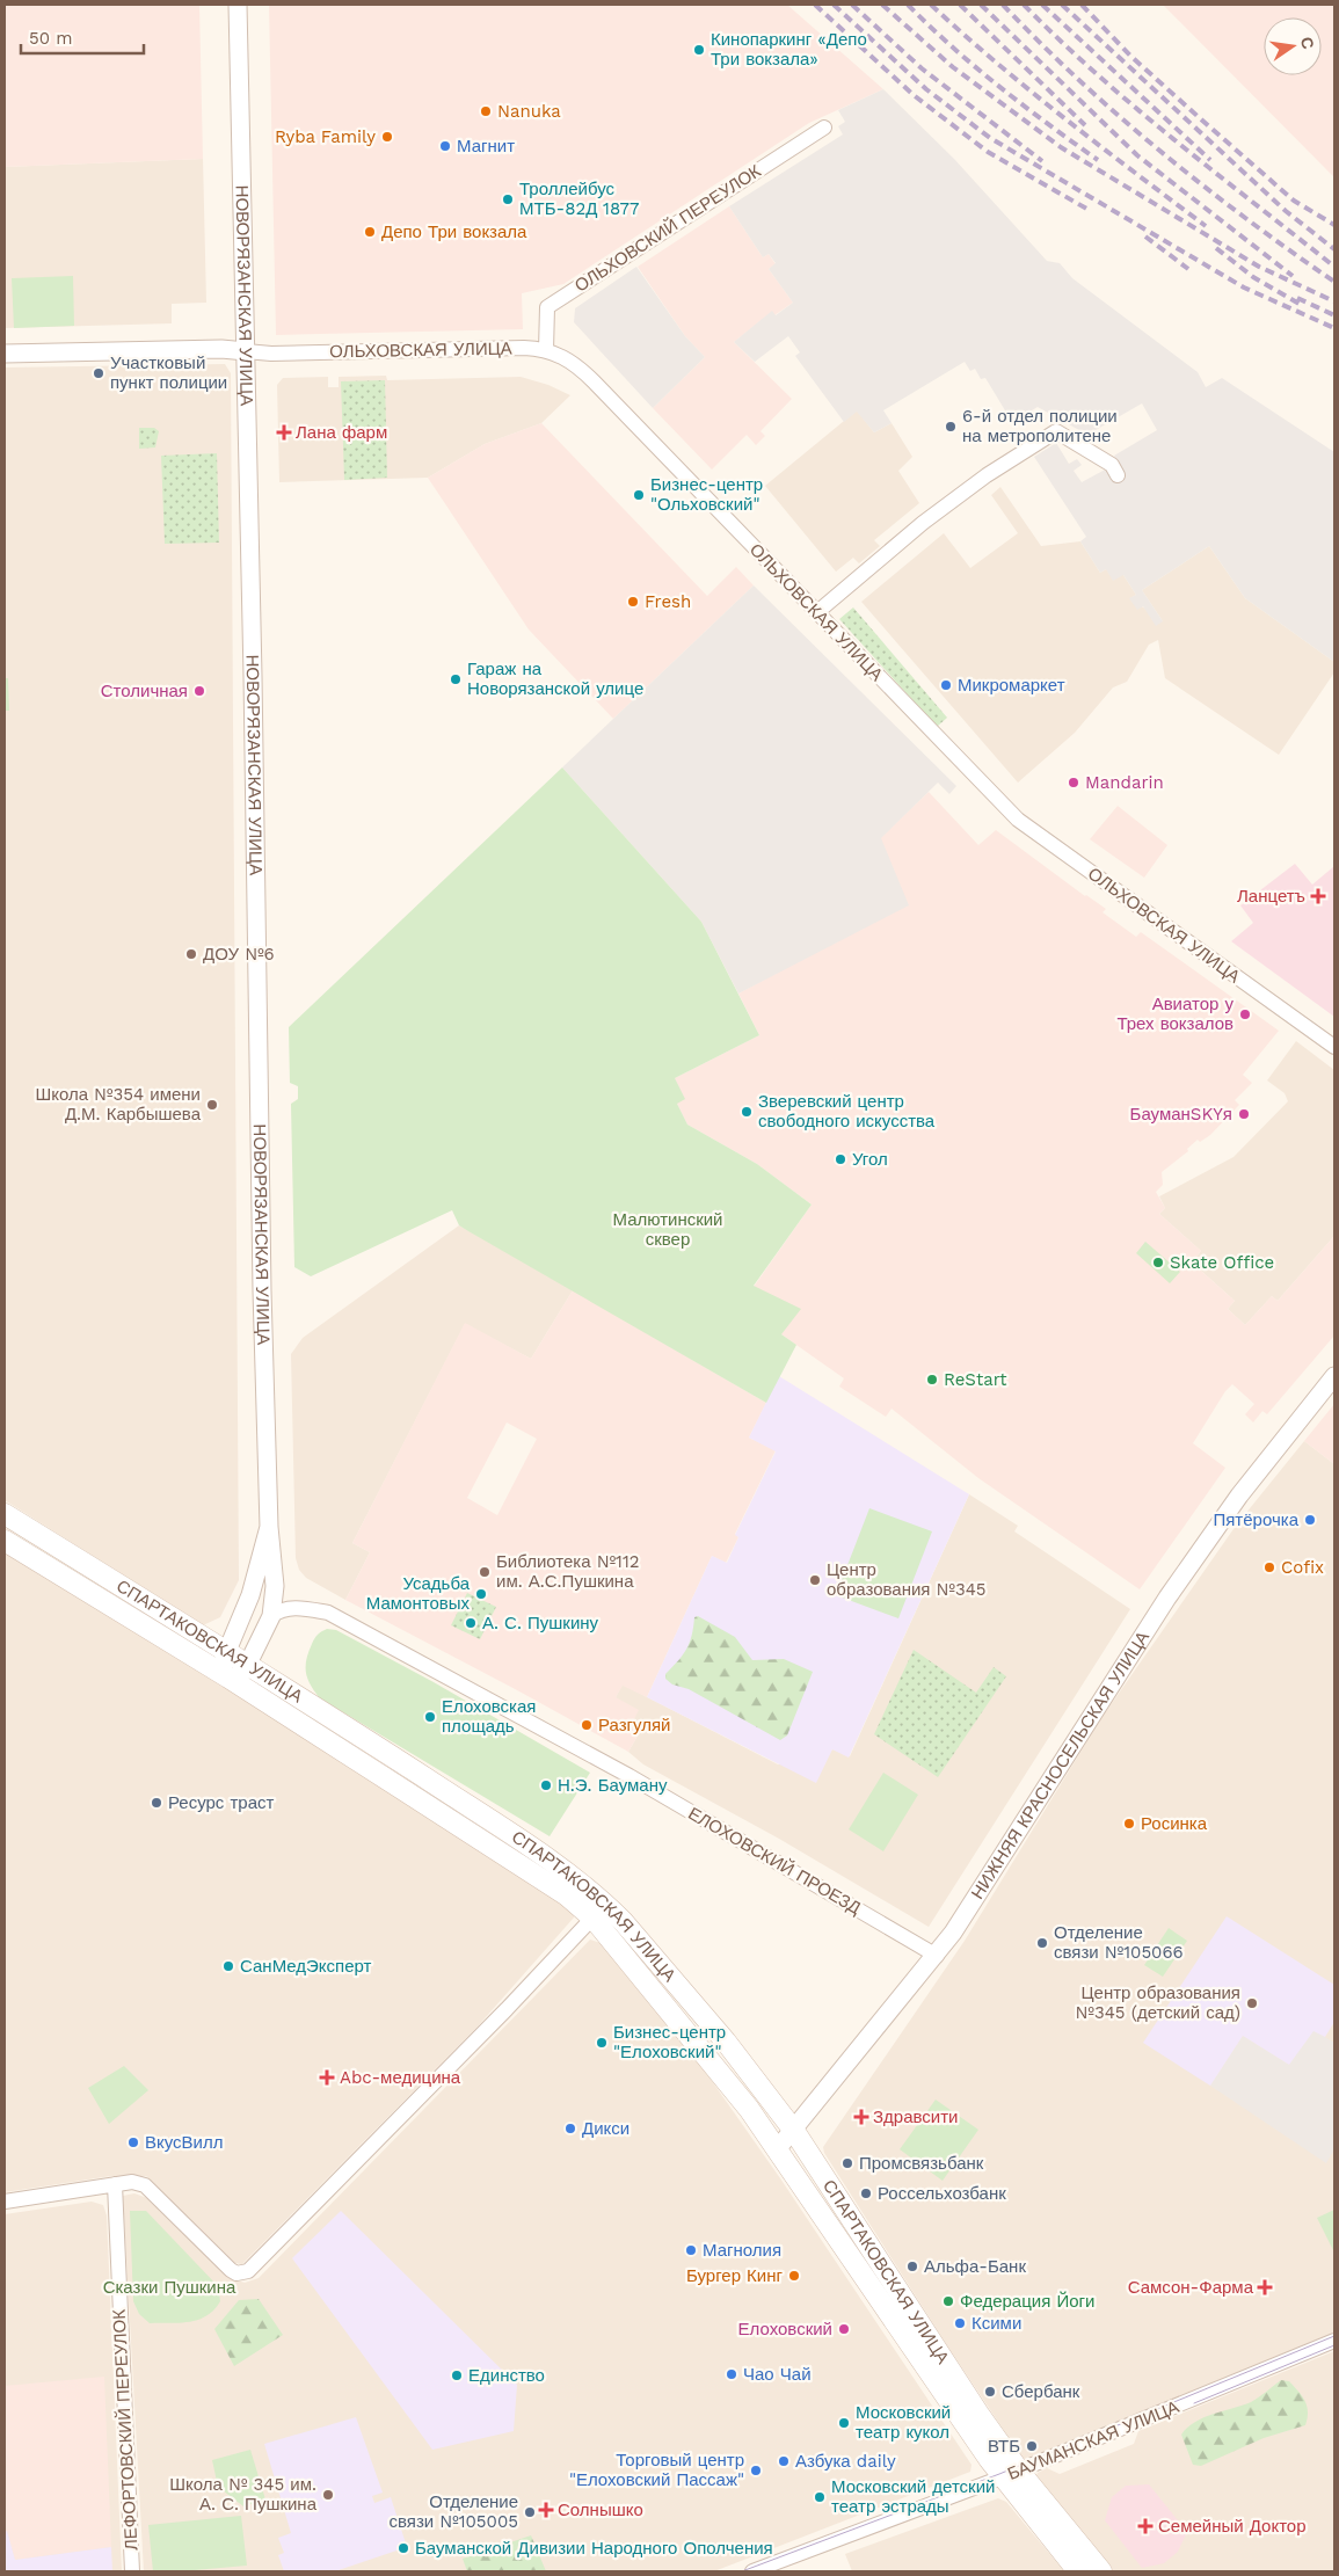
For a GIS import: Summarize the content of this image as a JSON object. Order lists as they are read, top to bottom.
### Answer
{
  "streets": {
    "main road": ["СПАРТАКОВСКАЯ УЛИЦА"],
    "street": [
      "ОЛЬХОВСКИЙ ПЕРЕУЛОК",
      "НОВОРЯЗАНСКАЯ УЛИЦА",
      "ОЛЬХОВСКАЯ УЛИЦА",
      "НИЖНЯЯ КРАСНОСЕЛЬСКАЯ УЛИЦА",
      "ЕЛОХОВСКИЙ ПРОЕЗД",
      "ЛЕФОРТОВСКИЙ ПЕРЕУЛОК",
      "БАУМАНСКАЯ УЛИЦА"
    ]
  },
  "crossings": [
    ["ОЛЬХОВСКИЙ ПЕРЕУЛОК", "ОЛЬХОВСКАЯ УЛИЦА"],
    ["НОВОРЯЗАНСКАЯ УЛИЦА", "ОЛЬХОВСКАЯ УЛИЦА"],
    ["НОВОРЯЗАНСКАЯ УЛИЦА", "СПАРТАКОВСКАЯ УЛИЦА"],
    ["НОВОРЯЗАНСКАЯ УЛИЦА", "ЕЛОХОВСКИЙ ПРОЕЗД"],
    ["СПАРТАКОВСКАЯ УЛИЦА", "НИЖНЯЯ КРАСНОСЕЛЬСКАЯ УЛИЦА"],
    ["СПАРТАКОВСКАЯ УЛИЦА", "БАУМАНСКАЯ УЛИЦА"],
    ["НИЖНЯЯ КРАСНОСЕЛЬСКАЯ УЛИЦА", "ЕЛОХОВСКИЙ ПРОЕЗД"]
  ],
  "parks": ["Малютинский сквер", "Сказки Пушкина"],
  "places": {
    "other": [
      "Кинопаркинг «Депо Три вокзала»",
      "Nanuka",
      "Ryba Family",
      "Магнит",
      "Троллейбус МТБ-82Д 1877",
      "Депо Три вокзала",
      "Участковый пункт полиции",
      "6-й отдел полиции на метрополитене",
      "Бизнес-центр \"Ольховский\"",
      "Fresh",
      "Гараж на Новорязанской улице",
      "Микромаркет",
      "Столичная",
      "Mandarin",
      "ДОУ №6",
      "Авиатор у Трех вокзалов",
      "Школа №354 имени Д.М. Карбышева",
      "Зверевский центр свободного искусства",
      "БауманSKYя",
      "Угол",
      "Skate Office",
      "ReStart",
      "Пятёрочка",
      "Cofix",
      "Библиотека №112 им. А.С.Пушкина",
      "Центр образования №345",
      "Усадьба Мамонтовых",
      "А. С. Пушкину",
      "Елоховская площадь",
      "Разгуляй",
      "Н.Э. Бауману",
      "Ресурс траст",
      "Росинка",
      "Отделение связи №105066",
      "СанМедЭксперт",
      "Центр образования №345 (детский сад)",
      "Бизнес-центр \"Елоховский\"",
      "Дикси",
      "ВкусВилл",
      "Промсвязьбанк",
      "Россельхозбанк",
      "Магнолия",
      "Альфа-Банк",
      "Бургер Кинг",
      "Федерация Йоги",
      "Ксими",
      "Елоховский",
      "Чао Чай",
      "Единство",
      "Сбербанк",
      "Московский театр кукол",
      "ВТБ",
      "Азбука daily",
      "Торговый центр \"Елоховский Пассаж\"",
      "Школа № 345 им. А. С. Пушкина",
      "Московский детский театр эстрады",
      "Отделение связи №105005",
      "Бауманской Дивизии Народного Ополчения"
    ],
    "health": [
      "Лана фарм",
      "Ланцетъ",
      "Abc-медицина",
      "Здравсити",
      "Самсон-Фарма",
      "Солнышко",
      "Семейный Доктор"
    ]
  },
  "scale_bar": "50 m",
  "north": "right"
}
